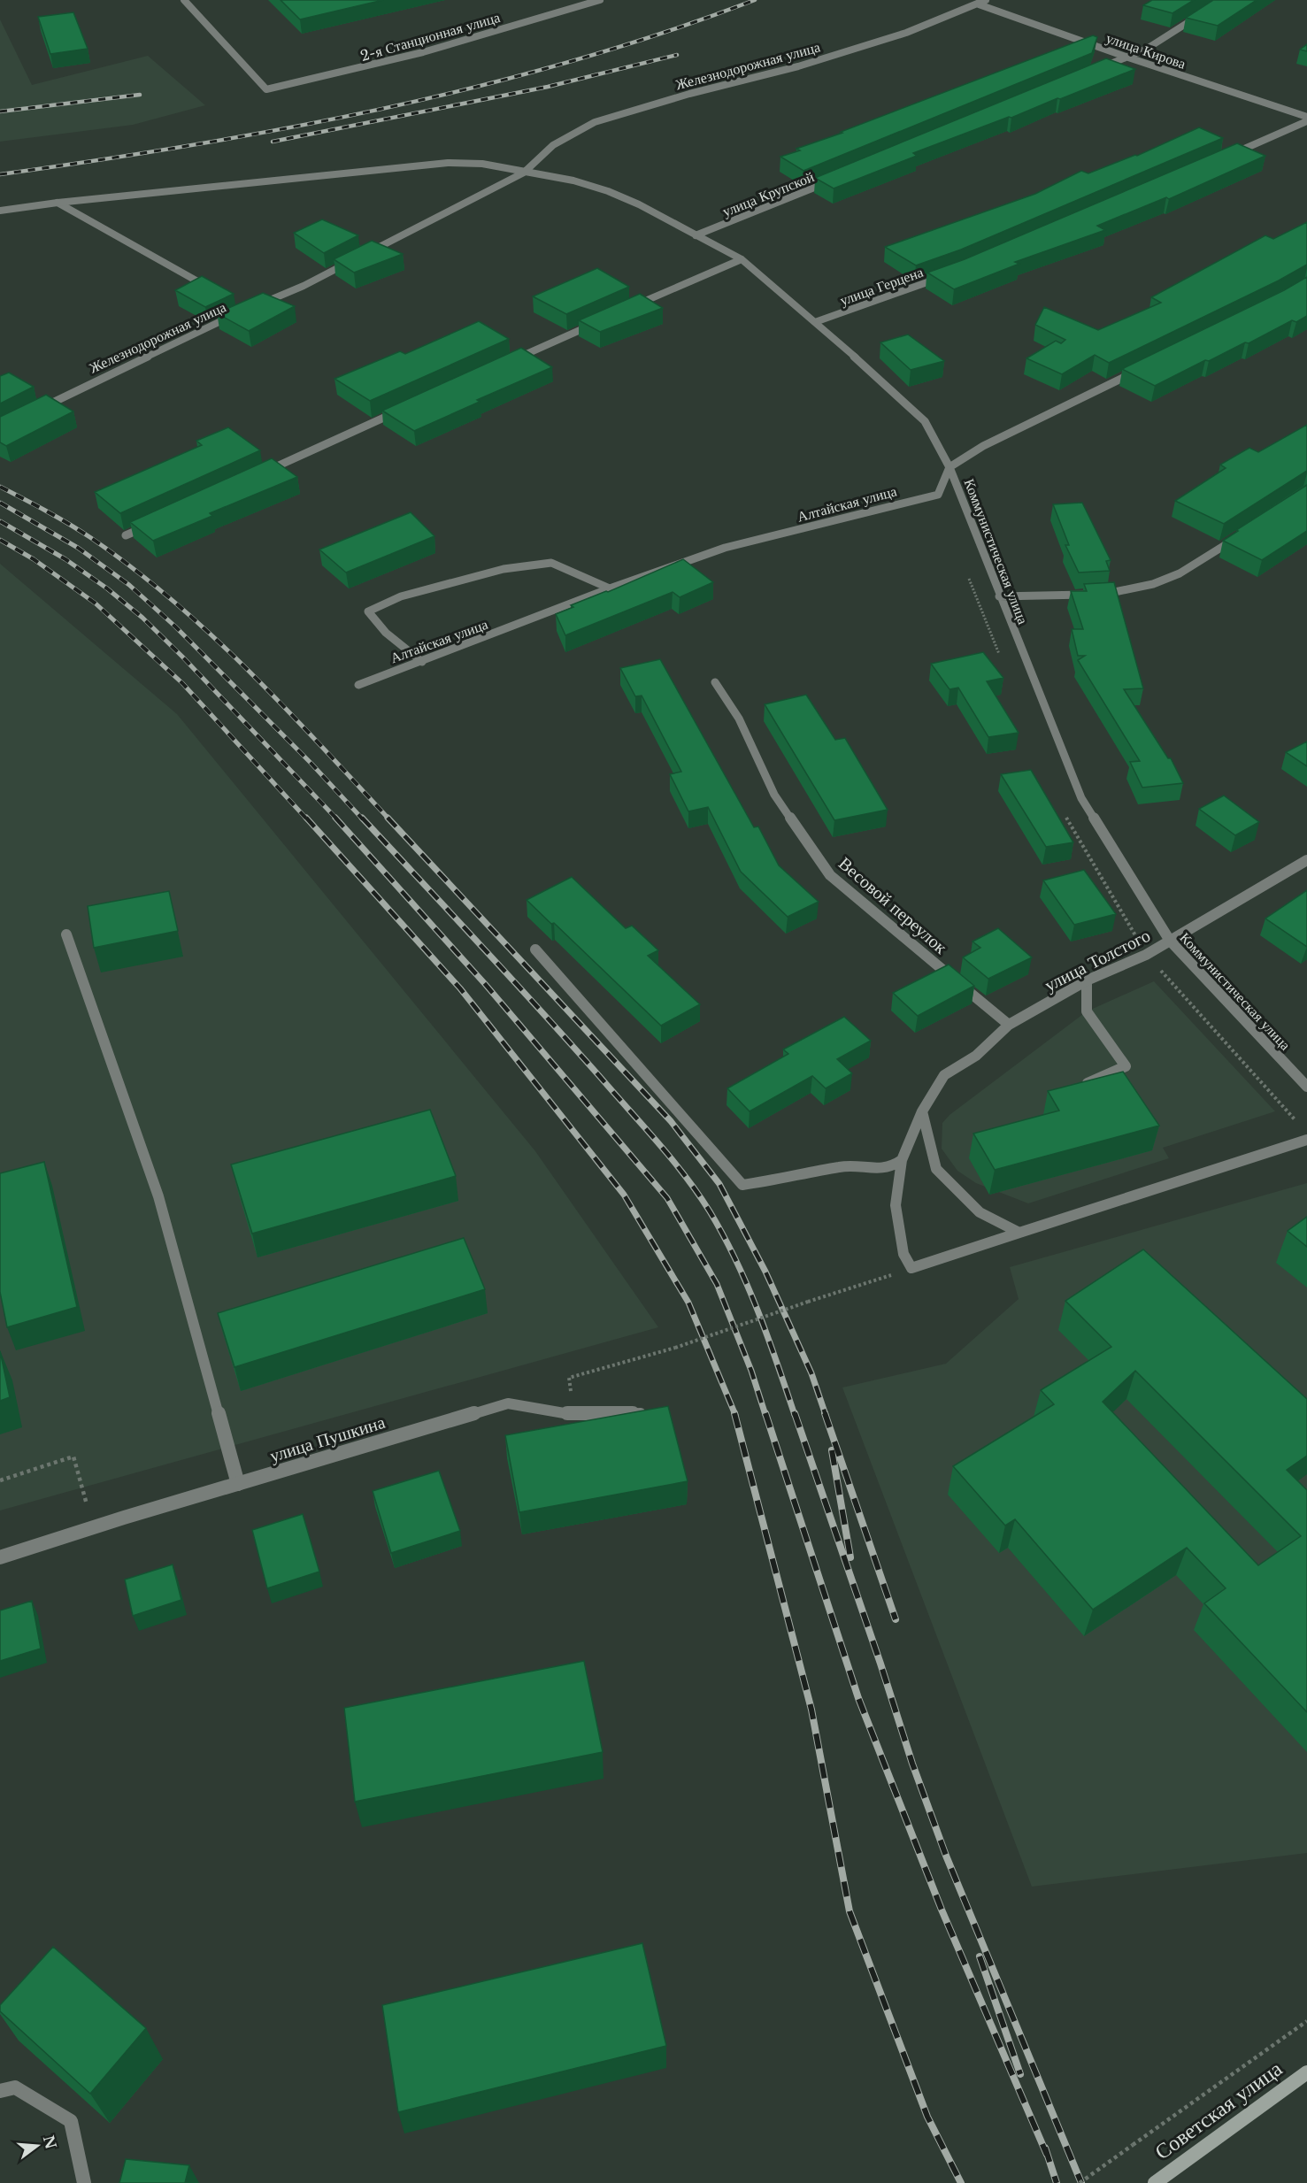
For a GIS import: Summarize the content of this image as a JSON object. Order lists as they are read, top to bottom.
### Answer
{
  "streets": {
    "main road": ["Советская улица"],
    "street": [
      "2-я Станционная улица",
      "улица Кирова",
      "Железнодорожная улица",
      "улица Крупской",
      "улица Герцена",
      "Алтайская улица",
      "Коммунистическая улица",
      "Весовой переулок",
      "улица Толстого",
      "улица Пушкина"
    ]
  },
  "crossings": [
    ["улица Кирова", "Железнодорожная улица"],
    ["Железнодорожная улица", "Коммунистическая улица"],
    ["улица Крупской", "Коммунистическая улица"],
    ["улица Герцена", "Коммунистическая улица"],
    ["Алтайская улица", "Коммунистическая улица"],
    ["Коммунистическая улица", "улица Толстого"],
    ["Весовой переулок", "улица Толстого"]
  ],
  "north": "right"
}
